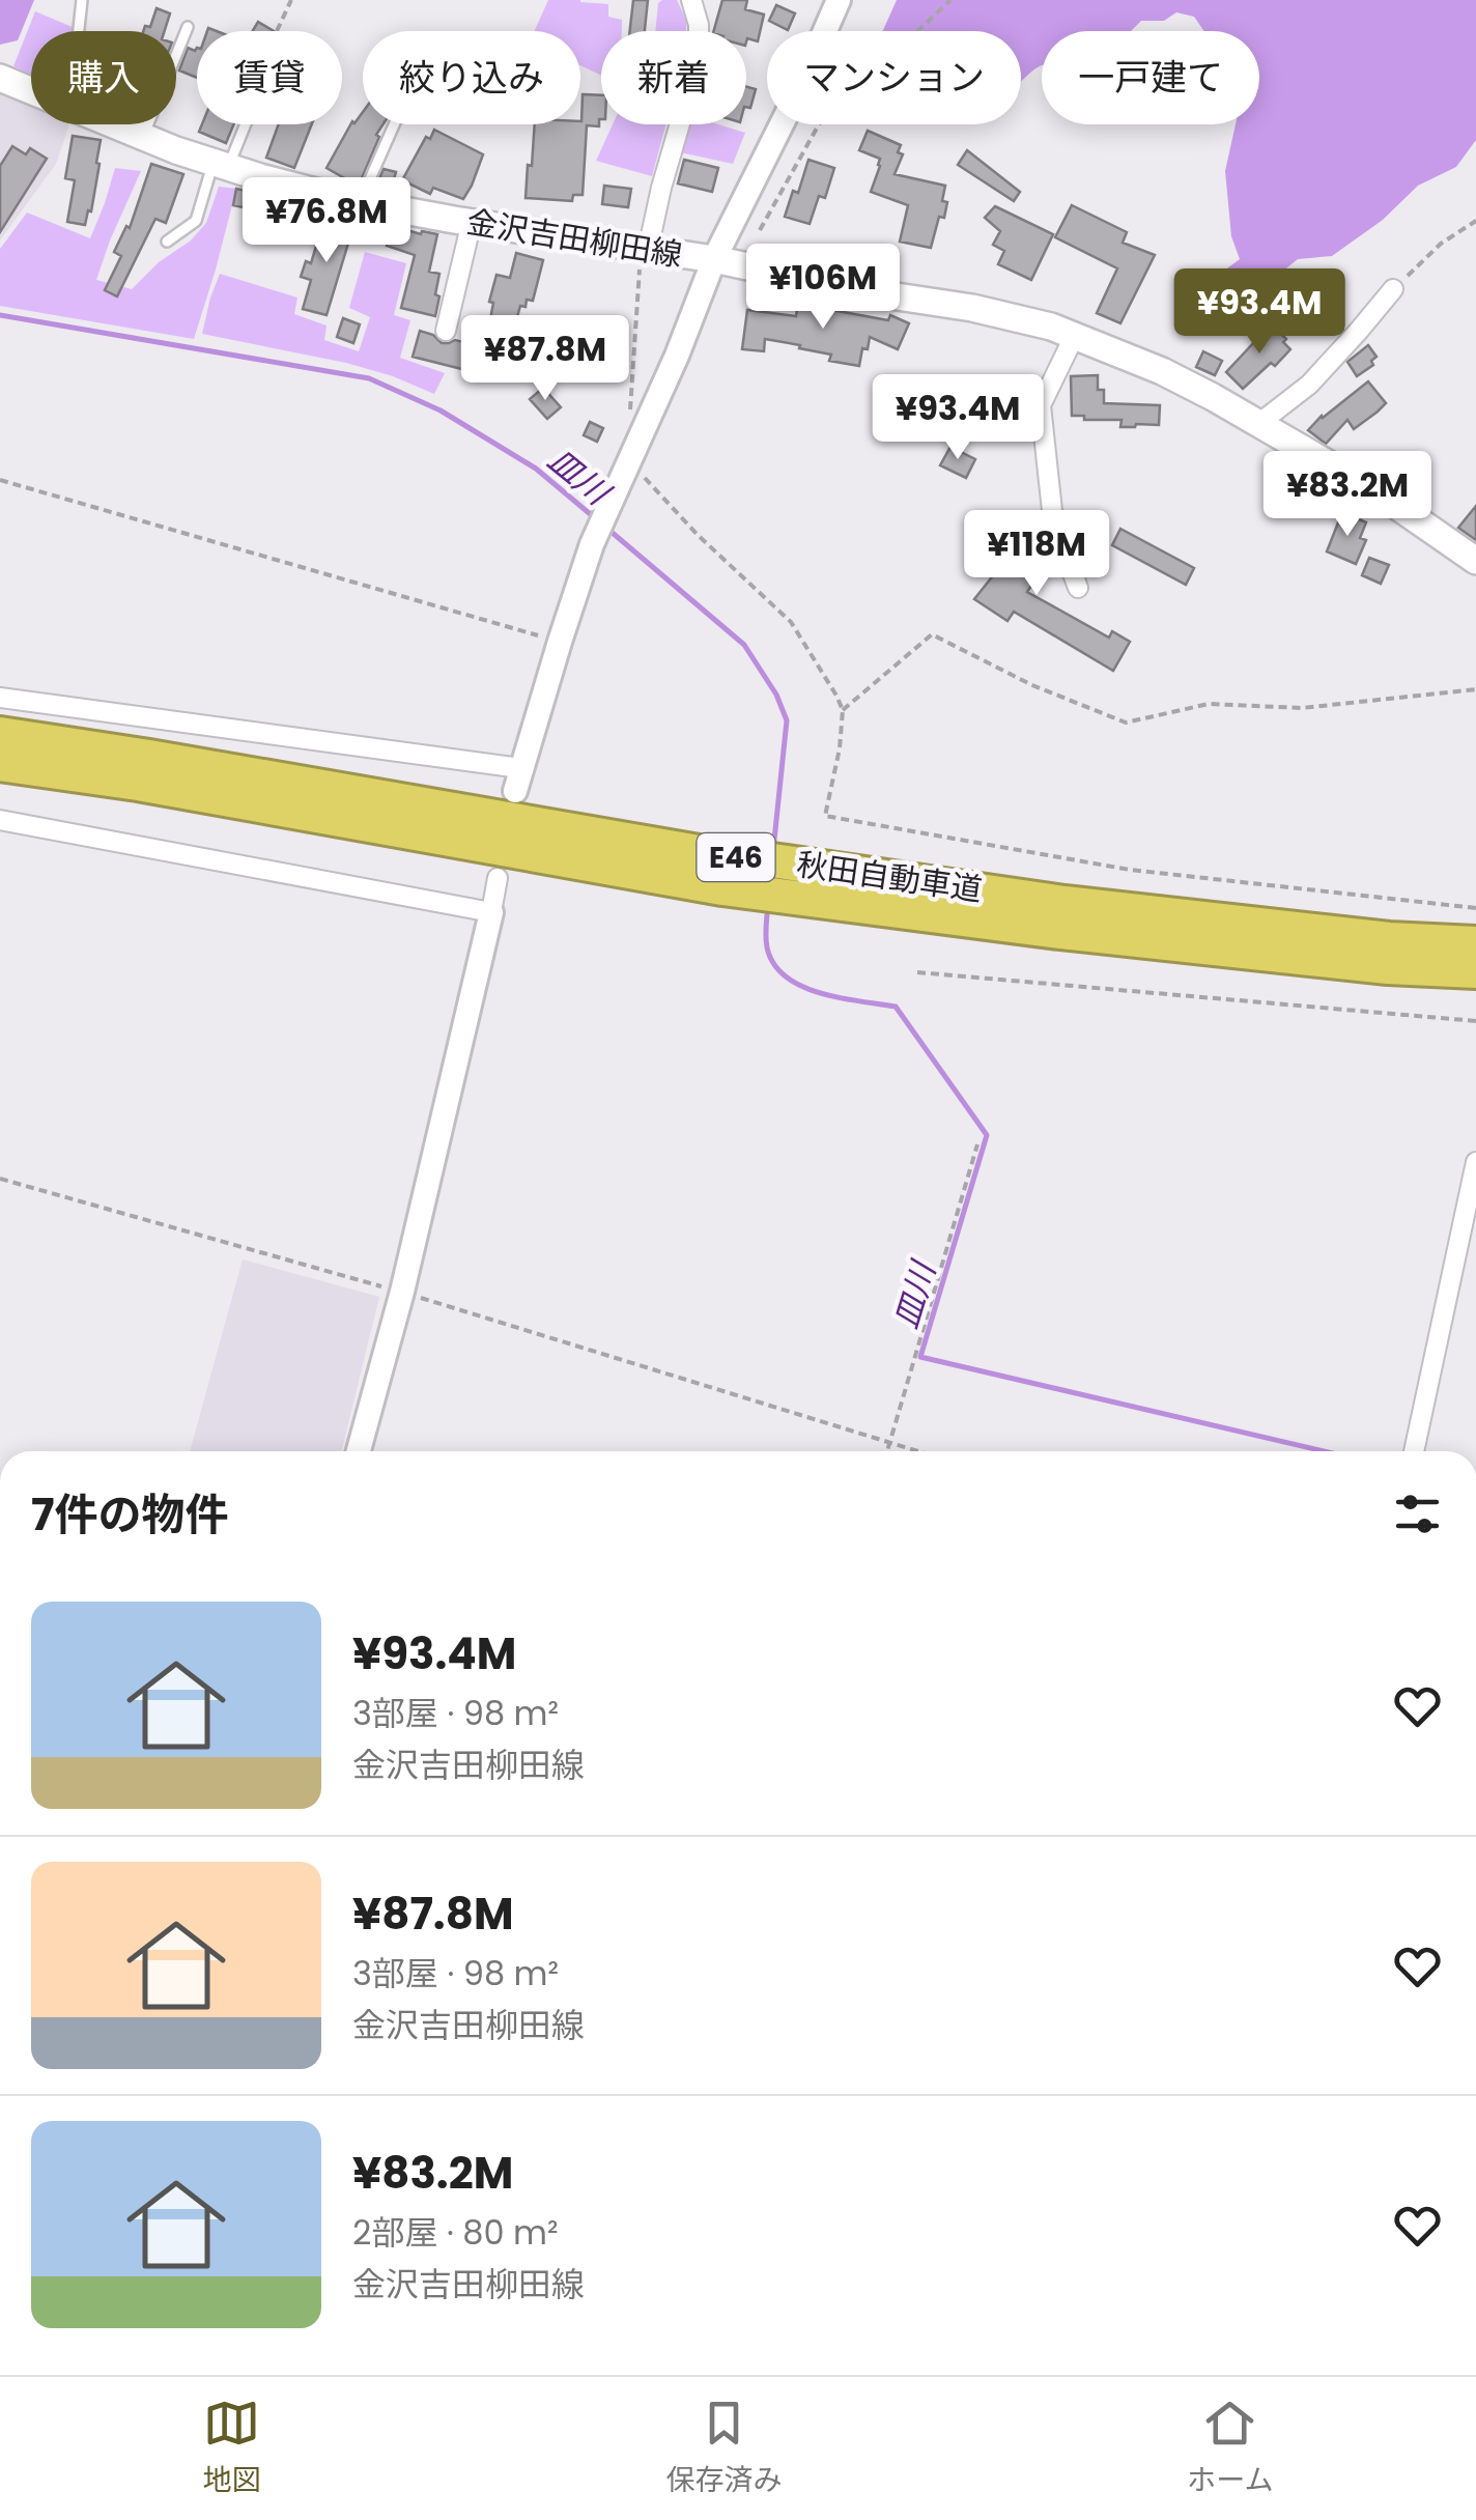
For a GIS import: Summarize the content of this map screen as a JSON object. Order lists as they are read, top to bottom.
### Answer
{
  "streets": {
    "highway": ["E46", "秋田自動車道"],
    "main road": ["金沢吉田柳田線"]
  },
  "water": ["皿川"],
  "page": {
    "chip": [
      "購入",
      "賃貸",
      "絞り込み",
      "新着",
      "マンション",
      "一戸建て"
    ],
    "price": [
      "¥76.8M",
      "¥106M",
      "¥93.4M",
      "¥87.8M",
      "¥93.4M",
      "¥83.2M",
      "¥118M"
    ],
    "heading": "7件の物件",
    "list": [
      {
        "name": "¥93.4M",
        "note": "3部屋 · 98 m² · 金沢吉田柳田線"
      },
      {
        "name": "¥87.8M",
        "note": "3部屋 · 98 m² · 金沢吉田柳田線"
      },
      {
        "name": "¥83.2M",
        "note": "2部屋 · 80 m² · 金沢吉田柳田線"
      }
    ],
    "tabs": ["地図", "保存済み", "ホーム"]
  }
}
